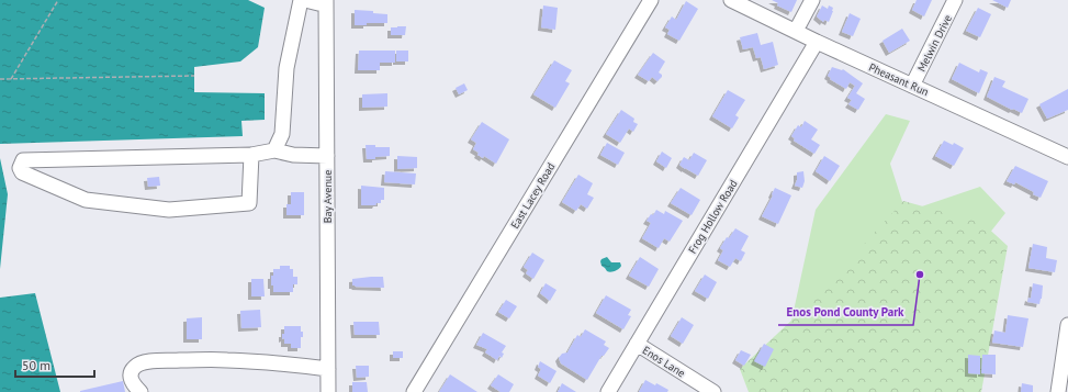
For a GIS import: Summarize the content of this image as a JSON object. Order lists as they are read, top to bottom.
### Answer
{
  "streets": {
    "street": [
      "Melwin Drive",
      "Pheasant Run",
      "East Lacey Road",
      "Bay Avenue",
      "Frog Hollow Road",
      "Enos Lane"
    ]
  },
  "crossings": [
    ["Melwin Drive", "Pheasant Run"],
    ["Pheasant Run", "Frog Hollow Road"],
    ["Frog Hollow Road", "Enos Lane"]
  ],
  "places": ["Enos Pond County Park"],
  "scale_bar": "50 m"
}
